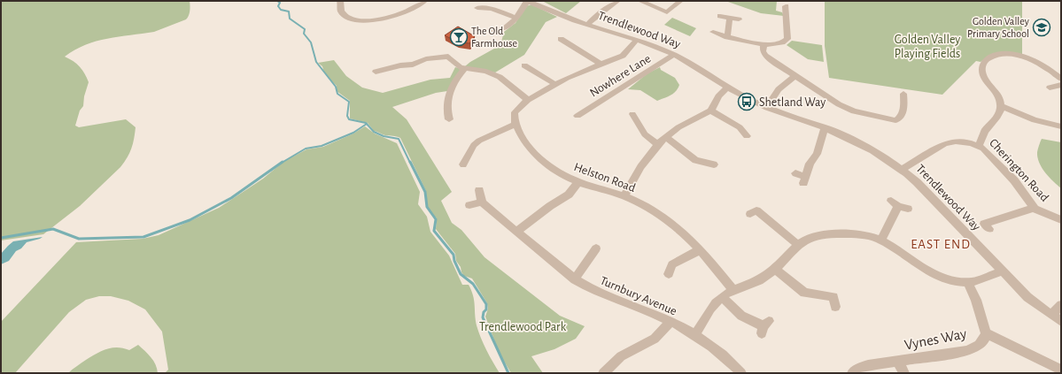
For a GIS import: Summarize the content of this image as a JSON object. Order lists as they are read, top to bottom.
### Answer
{
  "streets": {
    "street": [
      "Trendlewood Way",
      "Nowhere Lane",
      "Cherington Road",
      "Helston Road",
      "Turnbury Avenue",
      "Vynes Way"
    ]
  },
  "crossings": [
    ["Trendlewood Way", "Nowhere Lane"],
    ["Trendlewood Way", "Cherington Road"]
  ],
  "districts": ["EAST END"],
  "parks": ["Golden Valley Playing Fields", "Trendlewood Park"],
  "places": {
    "school or university": ["Golden Valley Primary School"],
    "bar": ["The Old Farmhouse"],
    "bus stop": ["Shetland Way"]
  }
}
